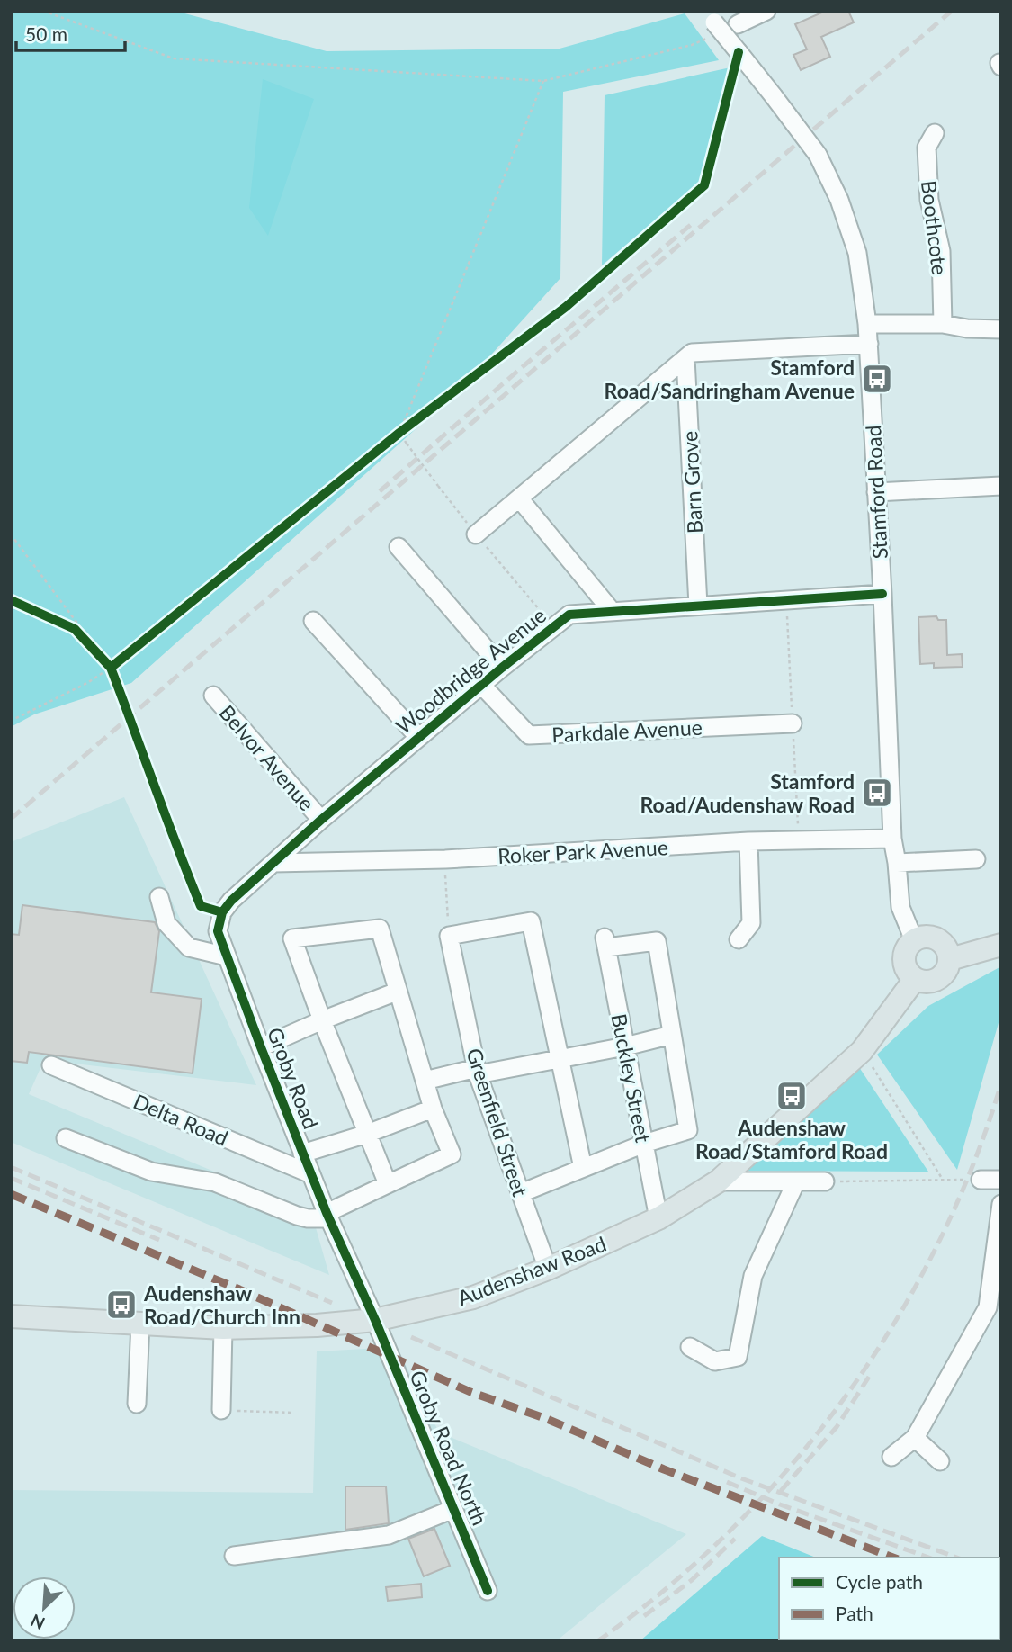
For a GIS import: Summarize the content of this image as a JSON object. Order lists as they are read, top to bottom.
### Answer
{
  "streets": {
    "main road": ["Audenshaw Road"],
    "street": [
      "Boothcote",
      "Barn Grove",
      "Stamford Road",
      "Woodbridge Avenue",
      "Parkdale Avenue",
      "Belvor Avenue",
      "Roker Park Avenue",
      "Groby Road",
      "Buckley Street",
      "Delta Road",
      "Greenfield Street",
      "Groby Road North"
    ]
  },
  "crossings": [
    ["Barn Grove", "Woodbridge Avenue"],
    ["Stamford Road", "Woodbridge Avenue"],
    ["Stamford Road", "Roker Park Avenue"],
    ["Stamford Road", "Audenshaw Road"],
    ["Woodbridge Avenue", "Parkdale Avenue"],
    ["Woodbridge Avenue", "Belvor Avenue"],
    ["Woodbridge Avenue", "Roker Park Avenue"],
    ["Woodbridge Avenue", "Groby Road"],
    ["Roker Park Avenue", "Groby Road"],
    ["Groby Road", "Delta Road"],
    ["Groby Road", "Audenshaw Road"],
    ["Groby Road", "Groby Road North"],
    ["Buckley Street", "Audenshaw Road"],
    ["Greenfield Street", "Audenshaw Road"],
    ["Audenshaw Road", "Groby Road North"]
  ],
  "places": {
    "bus stop": [
      "Stamford Road/Sandringham Avenue",
      "Stamford Road/Audenshaw Road",
      "Audenshaw Road/Stamford Road",
      "Audenshaw Road/Church Inn"
    ]
  },
  "legend": ["Cycle path", "Path"],
  "scale_bar": "50 m",
  "north": "bottom left"
}
